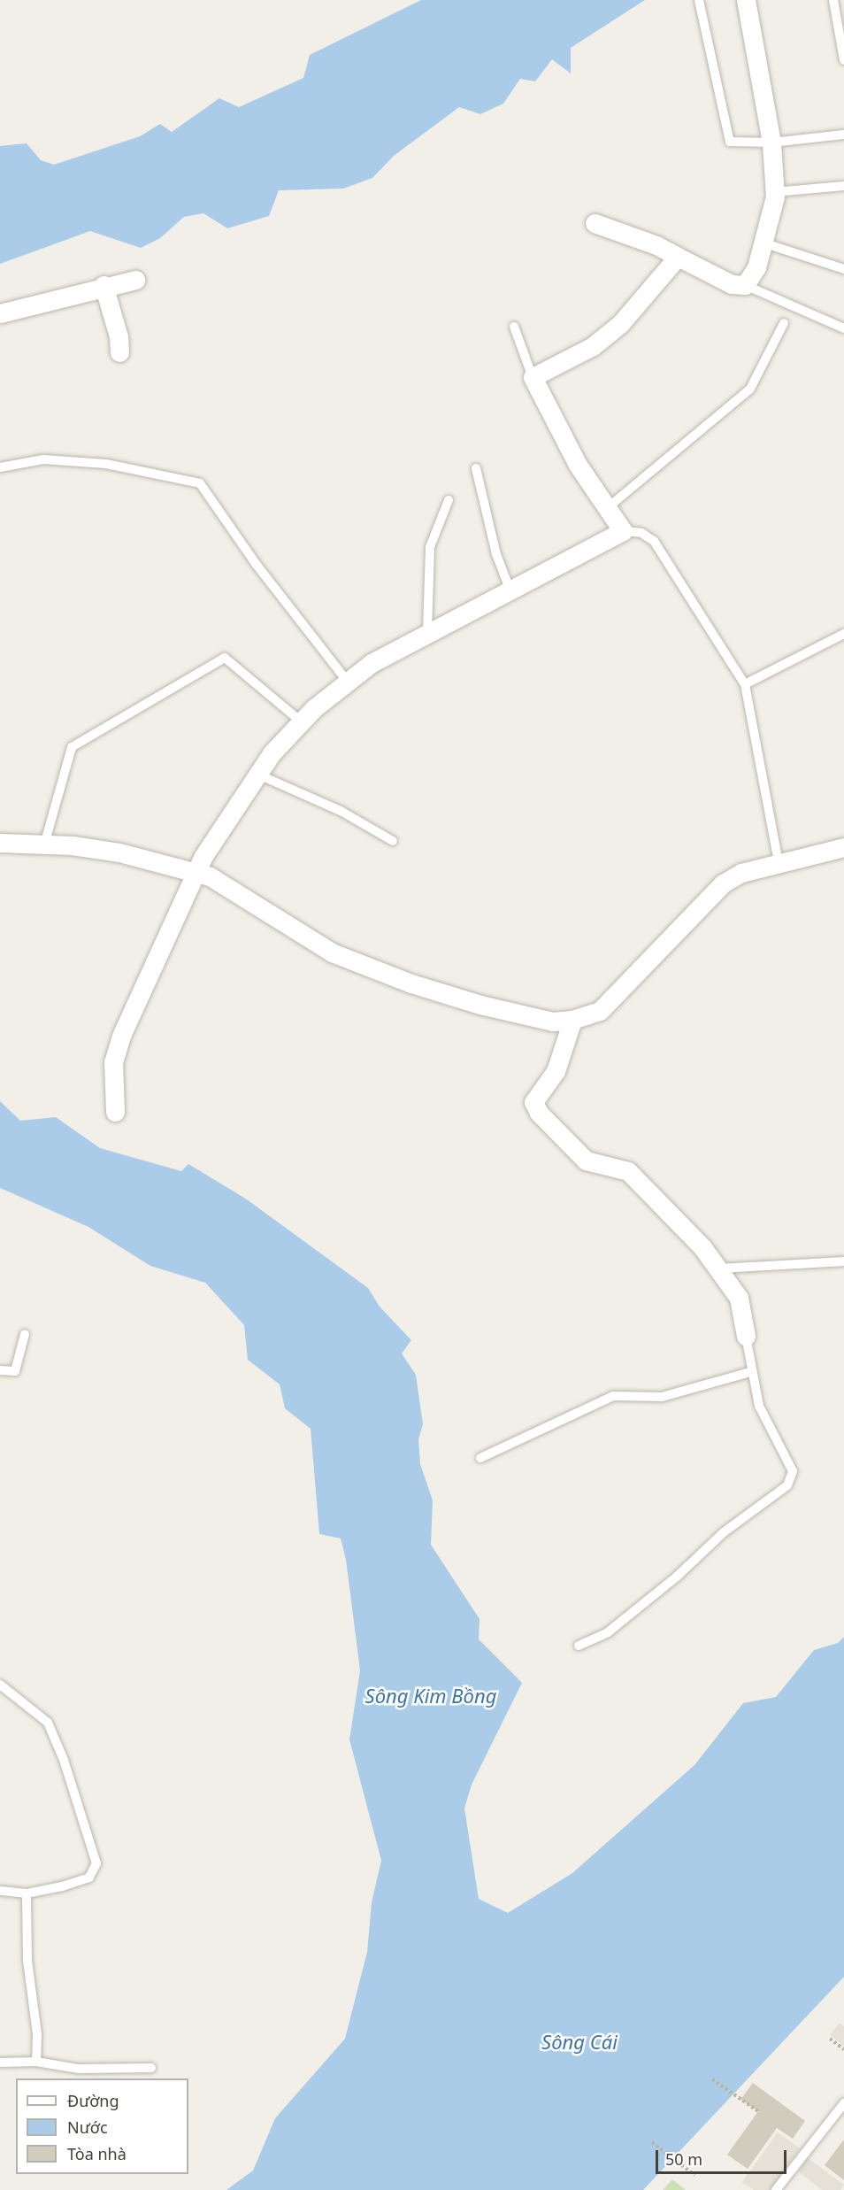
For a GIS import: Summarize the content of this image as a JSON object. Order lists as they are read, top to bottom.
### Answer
{
  "water": ["Sông Kim Bồng", "Sông Cái"],
  "legend": ["Đường", "Nước", "Tòa nhà"],
  "scale_bar": "50 m"
}
